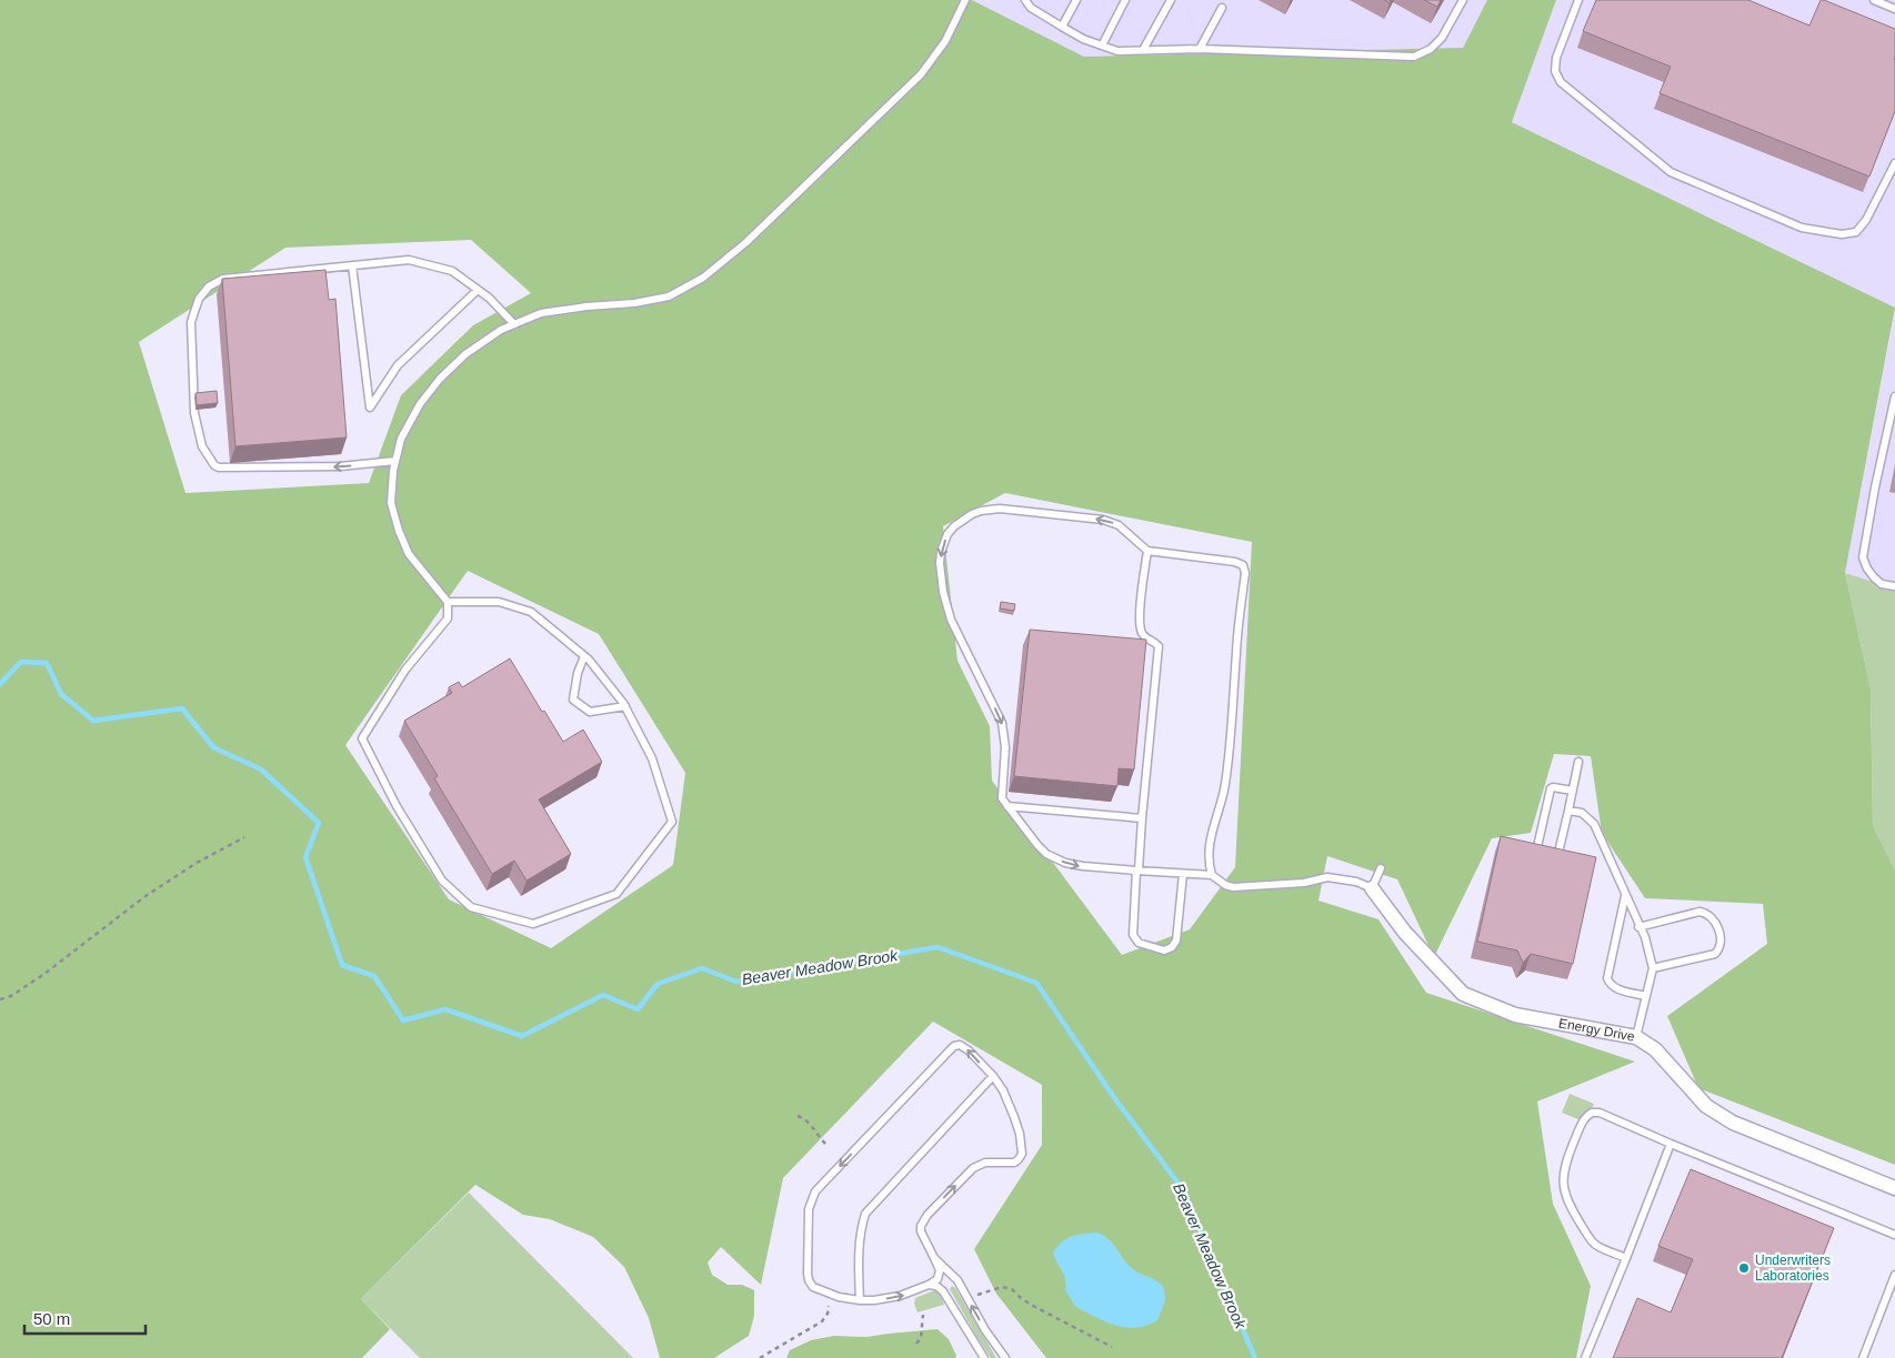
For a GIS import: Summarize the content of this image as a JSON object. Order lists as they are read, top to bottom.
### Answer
{
  "streets": {
    "street": ["Energy Drive"]
  },
  "water": ["Beaver Meadow Brook"],
  "places": ["Underwriters Laboratories"],
  "scale_bar": "50 m"
}
